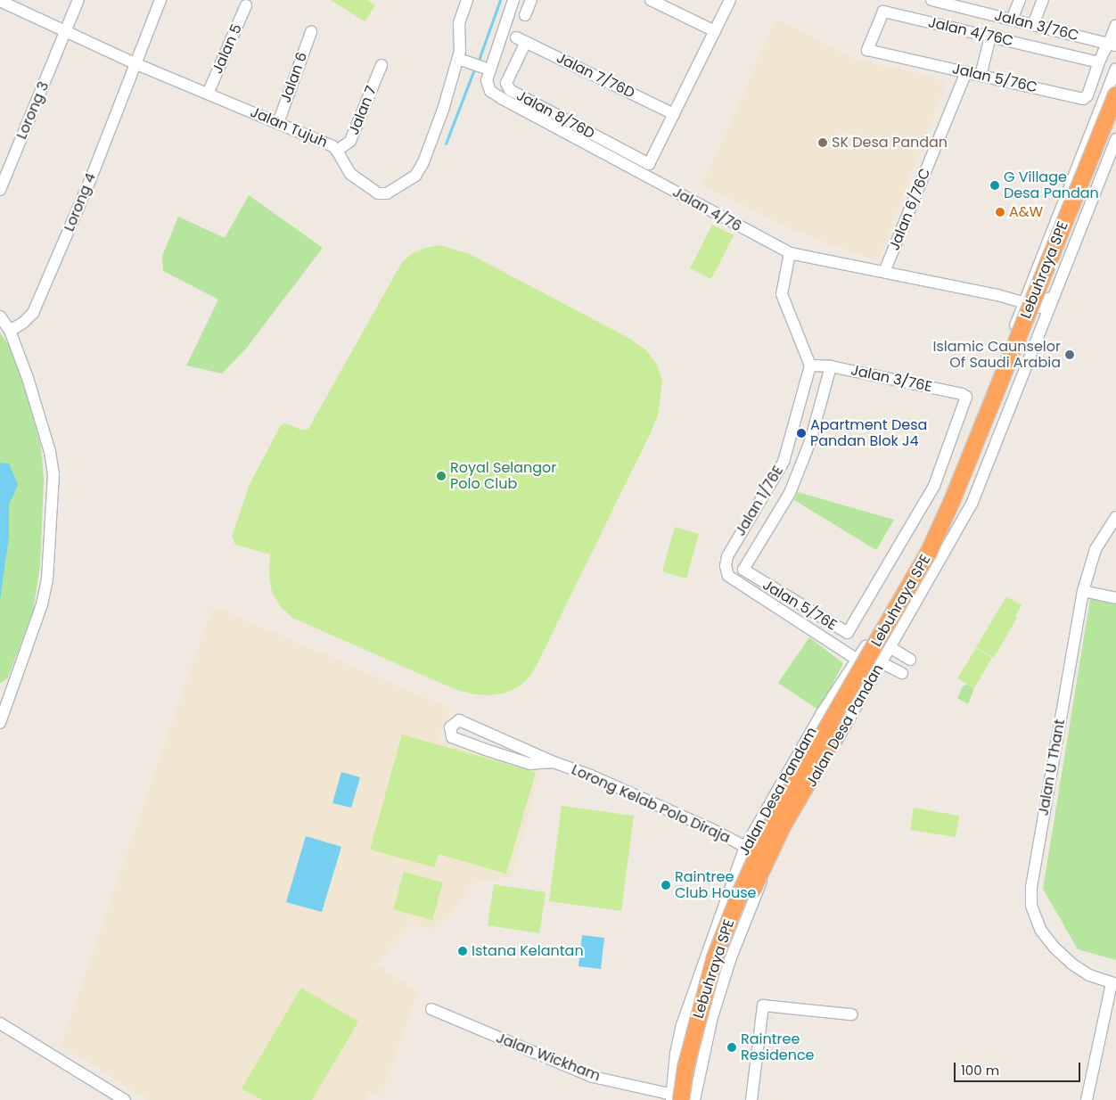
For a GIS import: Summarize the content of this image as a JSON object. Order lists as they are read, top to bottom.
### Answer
{
  "streets": {
    "highway": ["Lebuhraya SPE"],
    "street": [
      "Jalan 3/76C",
      "Jalan 4/76C",
      "Jalan 5",
      "Jalan 7/76D",
      "Jalan 6",
      "Jalan 5/76C",
      "Lorong 3",
      "Jalan 7",
      "Jalan 8/76D",
      "Jalan Tujuh",
      "Lorong 4",
      "Jalan 4/76",
      "Jalan 6/76C",
      "Jalan 3/76E",
      "Jalan 1/76E",
      "Jalan 5/76E",
      "Jalan Desa Pandan",
      "Jalan U Thant",
      "Jalan Desa Pandam",
      "Lorong Kelab Polo Diraja",
      "Jalan Wickham"
    ]
  },
  "crossings": [
    ["Jalan 4/76C", "Jalan 5/76C"],
    ["Jalan 5", "Jalan Tujuh"],
    ["Jalan 7/76D", "Jalan 8/76D"],
    ["Jalan 6", "Jalan Tujuh"],
    ["Jalan 5/76C", "Jalan 6/76C"],
    ["Lorong 3", "Jalan Tujuh"],
    ["Jalan 7", "Jalan Tujuh"],
    ["Jalan Tujuh", "Lorong 4"],
    ["Jalan 4/76", "Jalan 6/76C"],
    ["Jalan 4/76", "Jalan Desa Pandan"],
    ["Lebuhraya SPE", "Jalan Desa Pandan"],
    ["Lebuhraya SPE", "Jalan Desa Pandam"],
    ["Lebuhraya SPE", "Jalan Wickham"],
    ["Jalan 3/76E", "Jalan 1/76E"],
    ["Jalan 3/76E", "Jalan 5/76E"],
    ["Jalan 1/76E", "Jalan Desa Pandan"],
    ["Jalan 1/76E", "Jalan Desa Pandam"],
    ["Jalan Desa Pandan", "Jalan Desa Pandam"],
    ["Jalan Desa Pandan", "Lorong Kelab Polo Diraja"],
    ["Jalan Desa Pandam", "Lorong Kelab Polo Diraja"],
    ["Jalan Desa Pandam", "Jalan Wickham"]
  ],
  "places": [
    "SK Desa Pandan",
    "G Village Desa Pandan",
    "A&W",
    "Islamic Caunselor Of Saudi Arabia",
    "Apartment Desa Pandan Blok J4",
    "Royal Selangor Polo Club",
    "Raintree Club House",
    "Istana Kelantan",
    "Raintree Residence"
  ],
  "scale_bar": "100 m"
}
